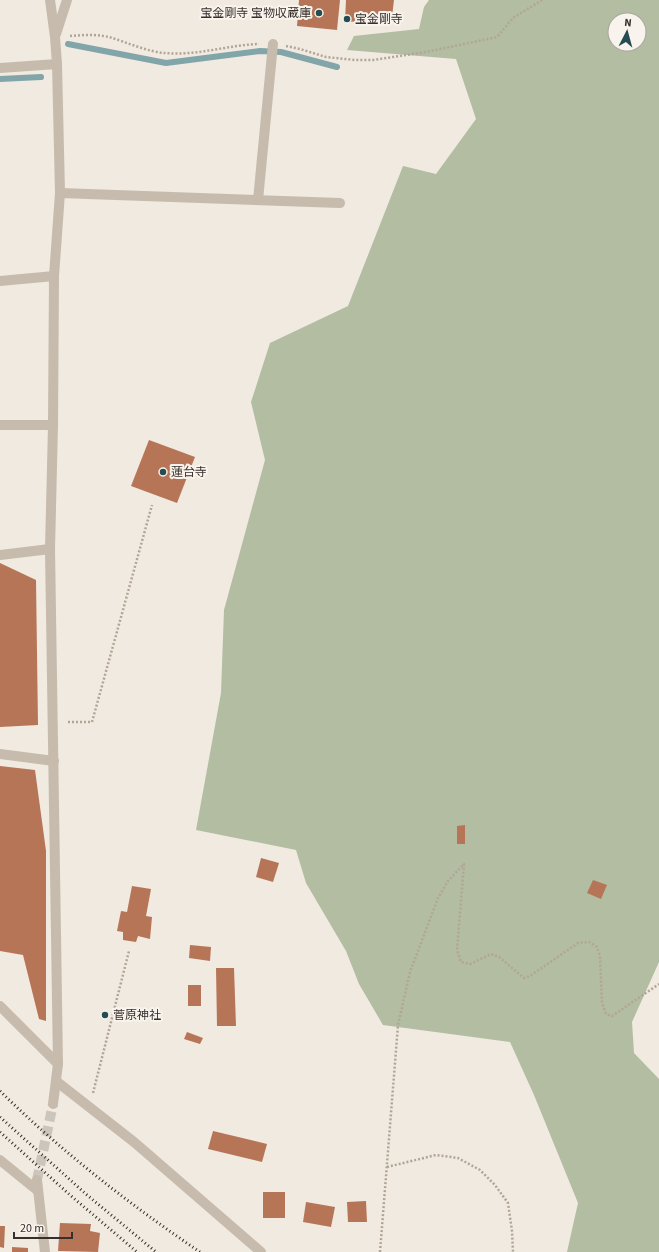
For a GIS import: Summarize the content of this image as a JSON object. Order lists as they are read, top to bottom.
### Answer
{
  "places": [
    "宝金剛寺 宝物収蔵庫",
    "宝金剛寺",
    "蓮台寺",
    "菅原神社"
  ],
  "scale_bar": "20 m",
  "north": "top"
}
